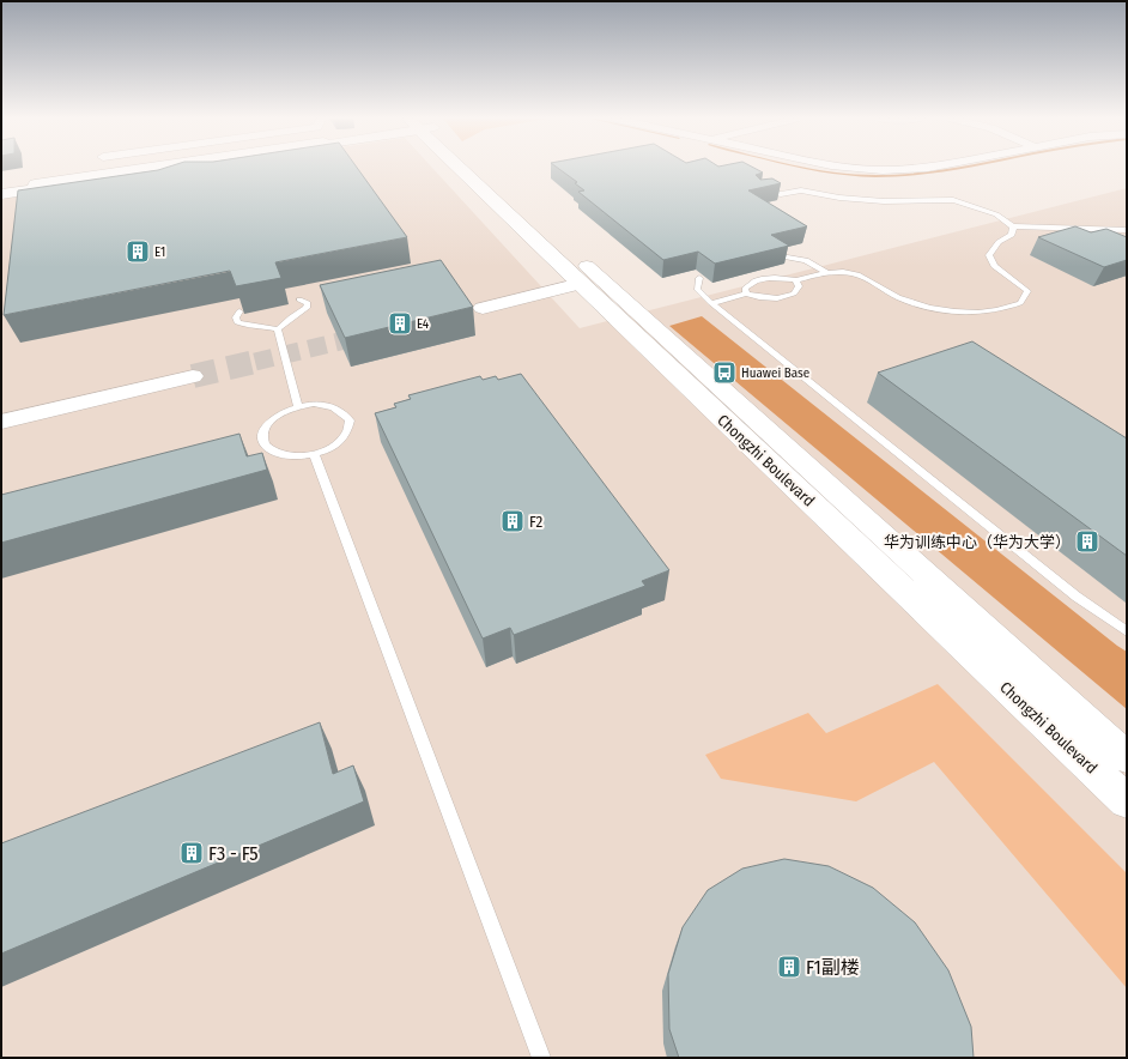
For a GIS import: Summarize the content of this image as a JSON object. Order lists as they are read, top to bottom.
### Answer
{
  "streets": {
    "main road": ["Chongzhi Boulevard"]
  },
  "places": {
    "building": [
      "E1",
      "E4",
      "F2",
      "华为训练中心（华为大学）",
      "F3 - F5",
      "F1副楼"
    ],
    "bus stop": ["Huawei Base"]
  }
}
